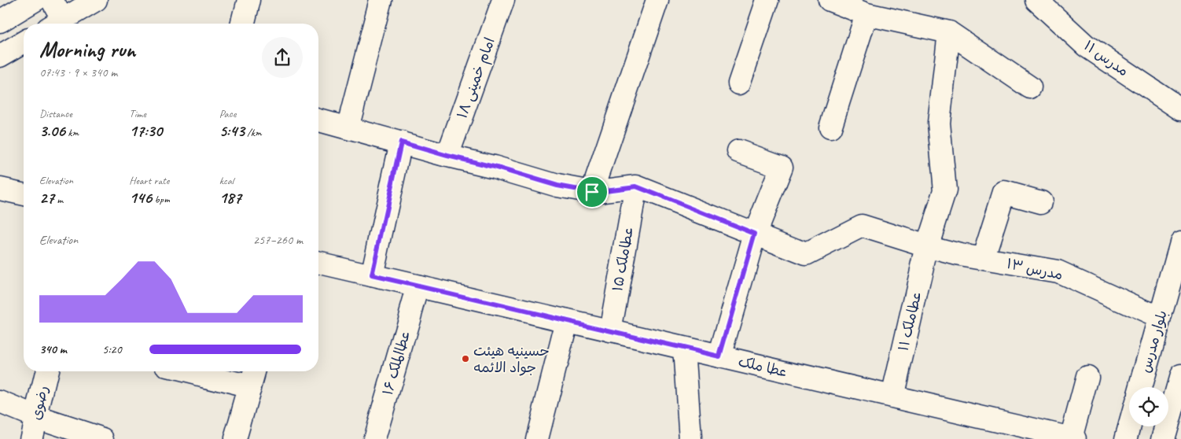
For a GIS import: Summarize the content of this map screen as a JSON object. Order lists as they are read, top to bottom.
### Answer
{
  "streets": {
    "street": [
      "مدرس ۱۱",
      "امام خمینی ۱۸",
      "عطاملک ۱۵",
      "مدرس ۱۳",
      "عطاملک ۱۱",
      "بلوار مدرس",
      "عطاالملک ۱۶",
      "عطا ملک",
      "رضوی"
    ]
  },
  "crossings": [
    ["عطاملک ۱۵", "مدرس ۱۳"],
    ["عطاملک ۱۵", "عطا ملک"],
    ["مدرس ۱۳", "عطاملک ۱۱"],
    ["مدرس ۱۳", "بلوار مدرس"],
    ["عطاملک ۱۱", "عطا ملک"],
    ["عطاالملک ۱۶", "عطا ملک"]
  ],
  "places": ["حسینیه هیئت جواد الائمه"],
  "page": {
    "heading": ["Morning run", "07:43 · 9 × 340 m"],
    "stats": [
      ["Distance", "3.06 km"],
      ["Time", "17:30"],
      ["Pace", "5:43 /km"],
      ["Elevation", "27 m"],
      ["Heart rate", "146 bpm"],
      ["kcal", "187"]
    ],
    "chart": ["Elevation", "257–260 m"],
    "list": [
      {
        "name": "340 m",
        "note": "5:20"
      }
    ]
  }
}
